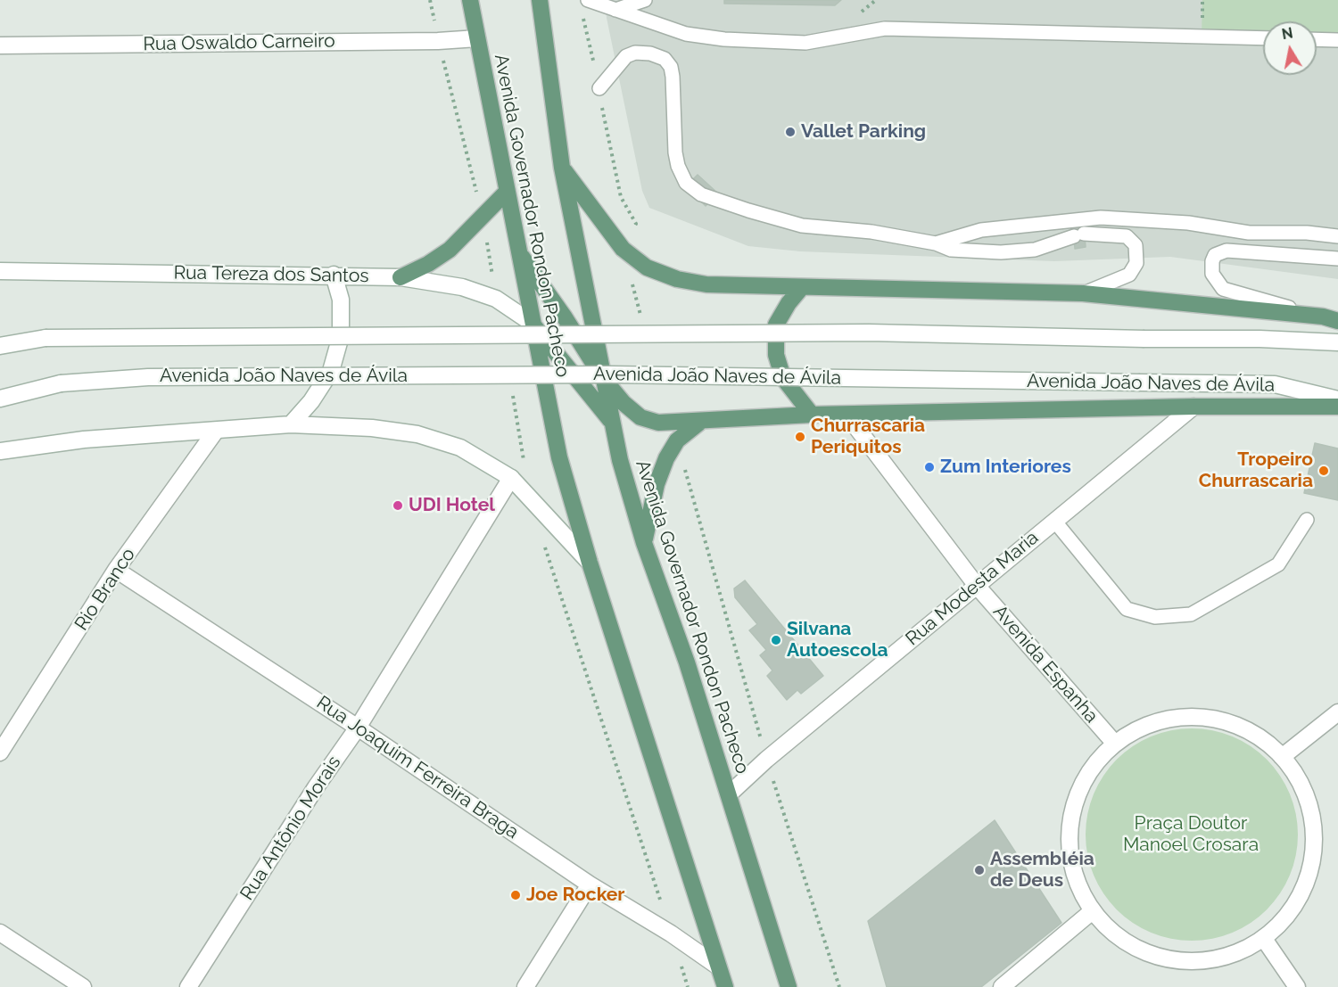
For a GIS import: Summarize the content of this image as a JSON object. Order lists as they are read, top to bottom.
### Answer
{
  "streets": {
    "main road": ["Avenida Governador Rondon Pacheco", "Avenida João Naves de Ávila"],
    "street": [
      "Rua Oswaldo Carneiro",
      "Rua Tereza dos Santos",
      "Rua Modesta Maria",
      "Rio Branco",
      "Avenida Espanha",
      "Rua Joaquim Ferreira Braga",
      "Rua Antônio Morais"
    ]
  },
  "crossings": [
    ["Rua Oswaldo Carneiro", "Avenida Governador Rondon Pacheco"],
    ["Avenida Governador Rondon Pacheco", "Rua Tereza dos Santos"],
    ["Avenida Governador Rondon Pacheco", "Avenida João Naves de Ávila"],
    ["Avenida Governador Rondon Pacheco", "Rua Modesta Maria"],
    ["Avenida Governador Rondon Pacheco", "Rio Branco"],
    ["Avenida Governador Rondon Pacheco", "Rua Joaquim Ferreira Braga"],
    ["Avenida Governador Rondon Pacheco", "Rua Antônio Morais"],
    ["Avenida João Naves de Ávila", "Rua Modesta Maria"],
    ["Avenida João Naves de Ávila", "Avenida Espanha"],
    ["Rua Modesta Maria", "Avenida Espanha"],
    ["Rio Branco", "Rua Joaquim Ferreira Braga"],
    ["Rua Joaquim Ferreira Braga", "Rua Antônio Morais"]
  ],
  "parks": ["Praça Doutor Manoel Crosara"],
  "places": [
    "Vallet Parking",
    "Churrascaria Periquitos",
    "Zum Interiores",
    "Tropeiro Churrascaria",
    "UDI Hotel",
    "Silvana Autoescola",
    "Assembléia de Deus",
    "Joe Rocker"
  ],
  "north": "top"
}
